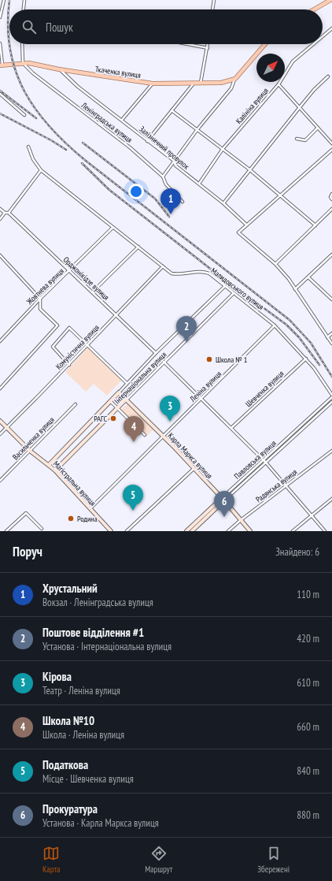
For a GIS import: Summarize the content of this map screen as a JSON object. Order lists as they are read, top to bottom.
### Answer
{
  "streets": {
    "main road": ["Ткаченка вулиця"],
    "street": [
      "Калініна вулиця",
      "Ленінградська вулиця",
      "Залізничний провулок",
      "Орджонікідзе вулиця",
      "Жовтнева вулиця",
      "Малидовського вулиця",
      "Комуністична вулиця",
      "Інтернаціональна вулиця",
      "Леніна вулиця",
      "Шевченка вулиця",
      "Васильченка вулиця",
      "Карла Маркса вулиця",
      "Павловська вулиця",
      "Магістральна вулиця",
      "Радянська вулиця"
    ]
  },
  "crossings": [
    ["Ткаченка вулиця", "Ленінградська вулиця"],
    ["Ткаченка вулиця", "Залізничний провулок"],
    ["Калініна вулиця", "Залізничний провулок"],
    ["Орджонікідзе вулиця", "Жовтнева вулиця"],
    ["Орджонікідзе вулиця", "Комуністична вулиця"],
    ["Орджонікідзе вулиця", "Інтернаціональна вулиця"],
    ["Жовтнева вулиця", "Малидовського вулиця"],
    ["Малидовського вулиця", "Комуністична вулиця"],
    ["Малидовського вулиця", "Інтернаціональна вулиця"],
    ["Малидовського вулиця", "Леніна вулиця"],
    ["Малидовського вулиця", "Шевченка вулиця"],
    ["Комуністична вулиця", "Магістральна вулиця"],
    ["Інтернаціональна вулиця", "Карла Маркса вулиця"],
    ["Інтернаціональна вулиця", "Магістральна вулиця"],
    ["Леніна вулиця", "Карла Маркса вулиця"],
    ["Леніна вулиця", "Магістральна вулиця"],
    ["Васильченка вулиця", "Магістральна вулиця"],
    ["Карла Маркса вулиця", "Павловська вулиця"],
    ["Карла Маркса вулиця", "Радянська вулиця"]
  ],
  "places": ["Школа № 1", "РАГС", "Родина"],
  "north": "top right",
  "page": {
    "search": "Пошук",
    "pins": [
      "1",
      "2",
      "3",
      "4",
      "5",
      "6"
    ],
    "heading": ["Поруч", "Знайдено: 6"],
    "list": [
      {
        "mark": "1",
        "name": "Хрустальний",
        "note": "Вокзал · Ленінградська вулиця",
        "value": "110 m"
      },
      {
        "mark": "2",
        "name": "Поштове відділення #1",
        "note": "Установа · Інтернаціональна вулиця",
        "value": "420 m"
      },
      {
        "mark": "3",
        "name": "Кірова",
        "note": "Театр · Леніна вулиця",
        "value": "610 m"
      },
      {
        "mark": "4",
        "name": "Школа №10",
        "note": "Школа · Леніна вулиця",
        "value": "660 m"
      },
      {
        "mark": "5",
        "name": "Податкова",
        "note": "Місце · Шевченка вулиця",
        "value": "840 m"
      },
      {
        "mark": "6",
        "name": "Прокуратура",
        "note": "Установа · Карла Маркса вулиця",
        "value": "880 m"
      }
    ],
    "nav": ["Карта", "Маршрут", "Збережені"]
  }
}
